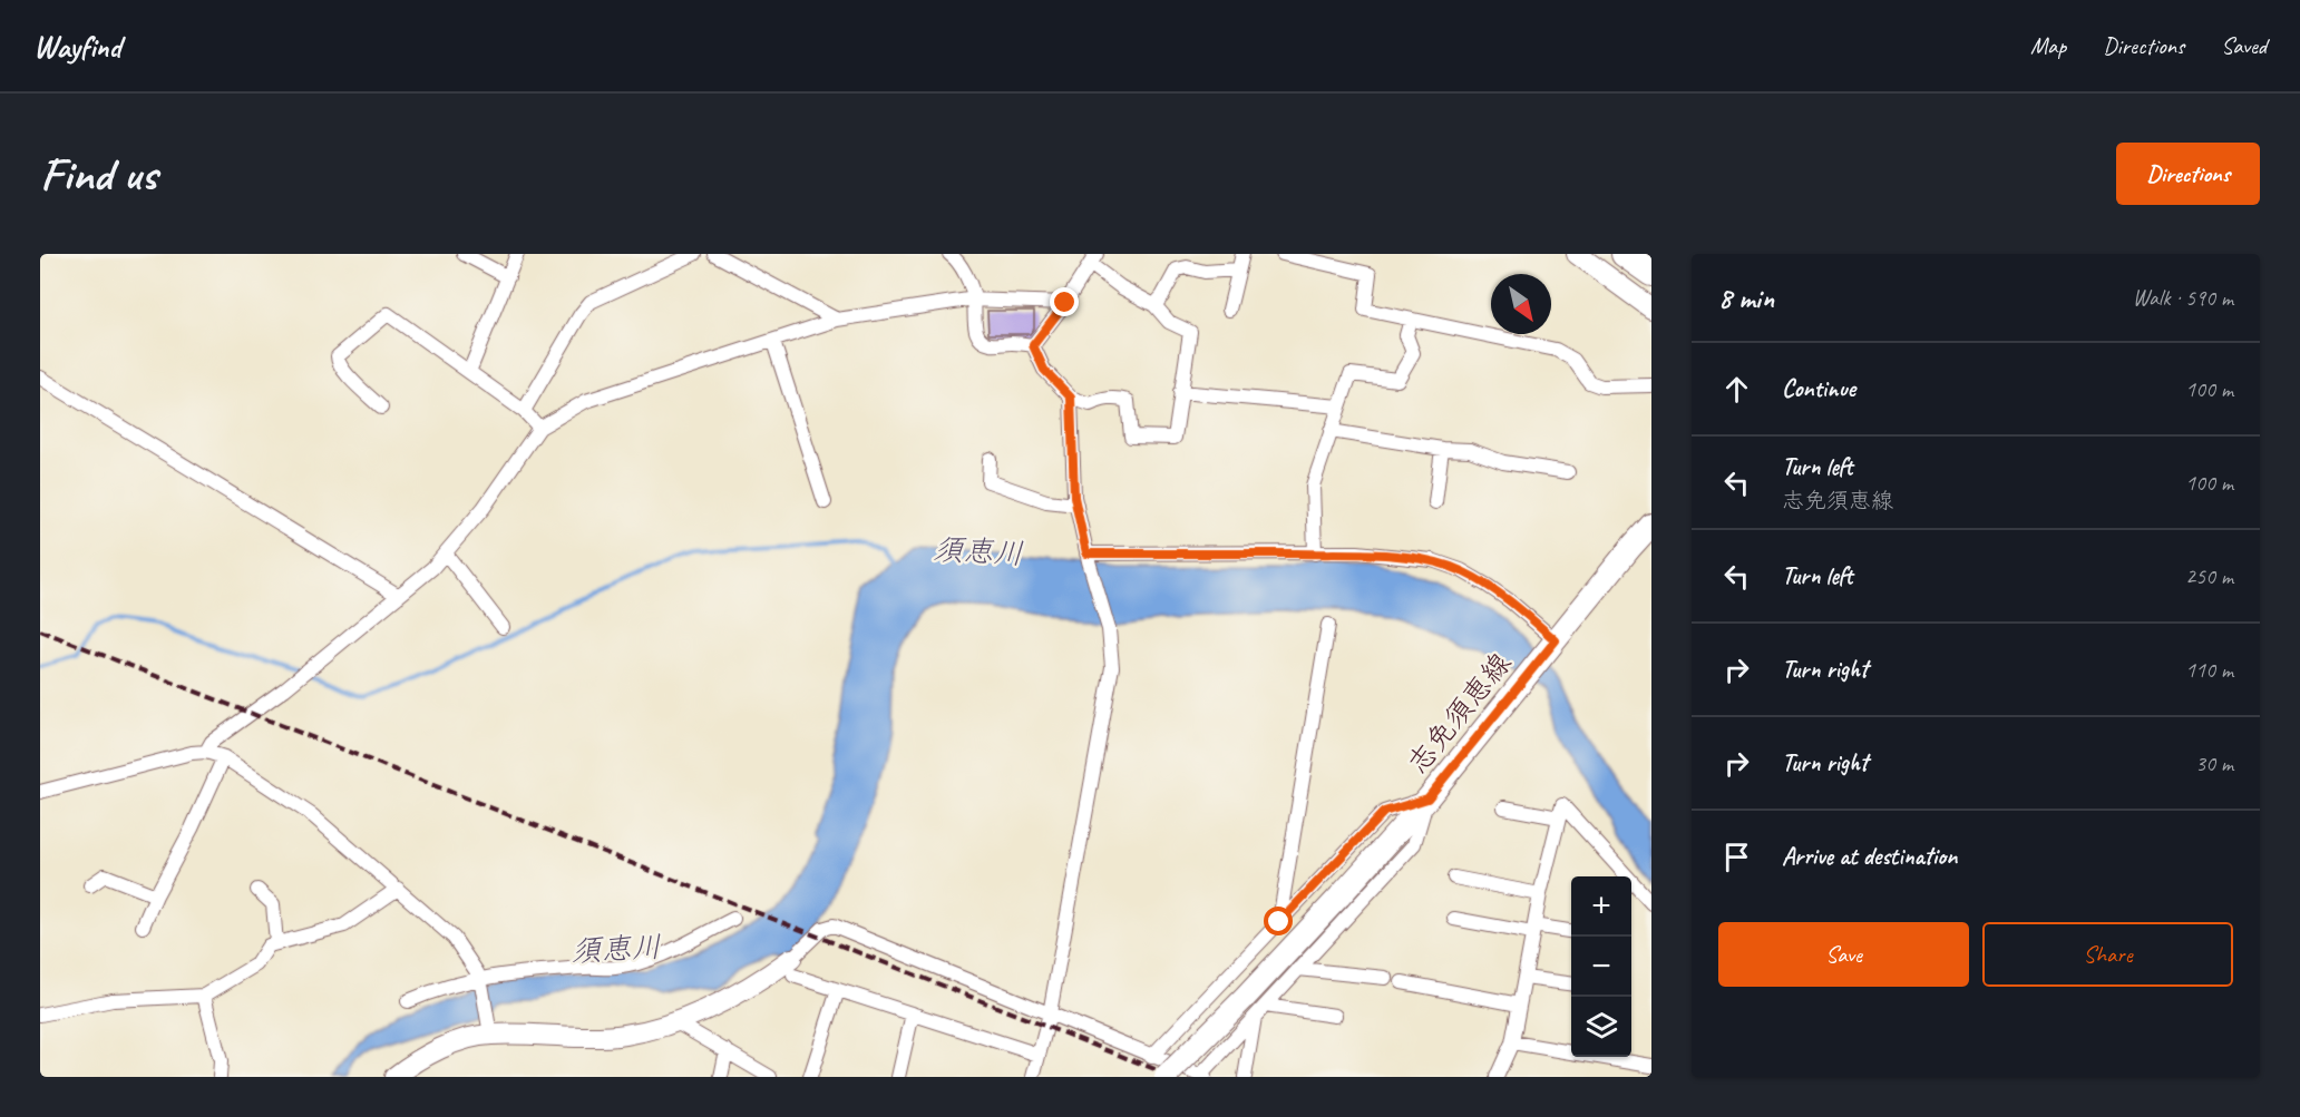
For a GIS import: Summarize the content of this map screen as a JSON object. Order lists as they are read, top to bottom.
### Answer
{
  "streets": {
    "main road": ["志免須恵線"]
  },
  "water": ["須恵川"],
  "north": "bottom right",
  "page": {
    "header": "Wayfind",
    "nav": ["Map", "Directions", "Saved"],
    "buttons": [
      "Directions",
      ["Save", "Share"]
    ],
    "title": "Find us",
    "heading": ["8 min", "Walk · 590 m"],
    "list": [
      ["Continue", "100 m"],
      ["Turn left", "志免須恵線", "100 m"],
      ["Turn left", "250 m"],
      ["Turn right", "110 m"],
      ["Turn right", "30 m"],
      "Arrive at destination"
    ],
    "map_buttons": ["+", "−"]
  }
}
